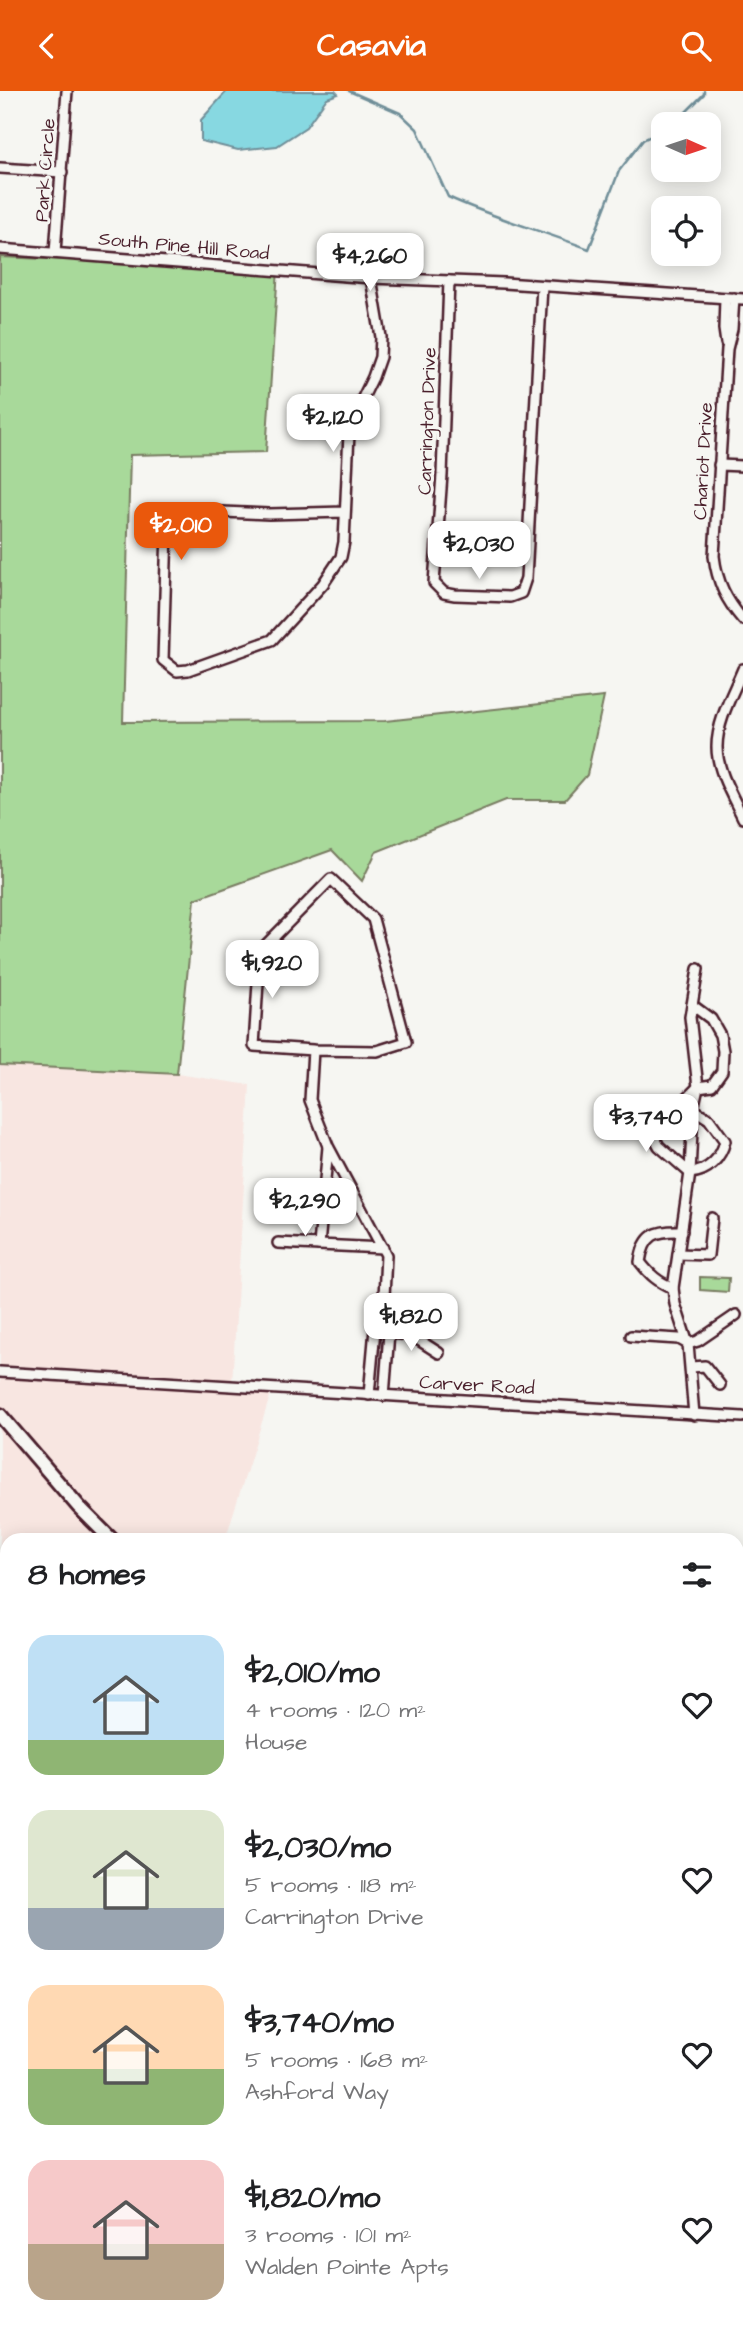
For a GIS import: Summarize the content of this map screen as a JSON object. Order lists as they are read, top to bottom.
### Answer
{
  "streets": {
    "street": [
      "Park Circle",
      "South Pine Hill Road",
      "Carrington Drive",
      "Chariot Drive",
      "Carver Road"
    ]
  },
  "crossings": [
    ["Park Circle", "South Pine Hill Road"],
    ["South Pine Hill Road", "Carrington Drive"],
    ["South Pine Hill Road", "Chariot Drive"]
  ],
  "north": "right",
  "page": {
    "header": "Casavia",
    "price": [
      "$4,260",
      "$2,120",
      "$2,010",
      "$2,030",
      "$1,920",
      "$3,740",
      "$2,290",
      "$1,820"
    ],
    "heading": "8 homes",
    "list": [
      {
        "name": "$2,010/mo",
        "note": "4 rooms · 120 m² · House"
      },
      {
        "name": "$2,030/mo",
        "note": "5 rooms · 118 m² · Carrington Drive"
      },
      {
        "name": "$3,740/mo",
        "note": "5 rooms · 168 m² · Ashford Way"
      },
      {
        "name": "$1,820/mo",
        "note": "3 rooms · 101 m² · Walden Pointe Apts"
      }
    ]
  }
}
